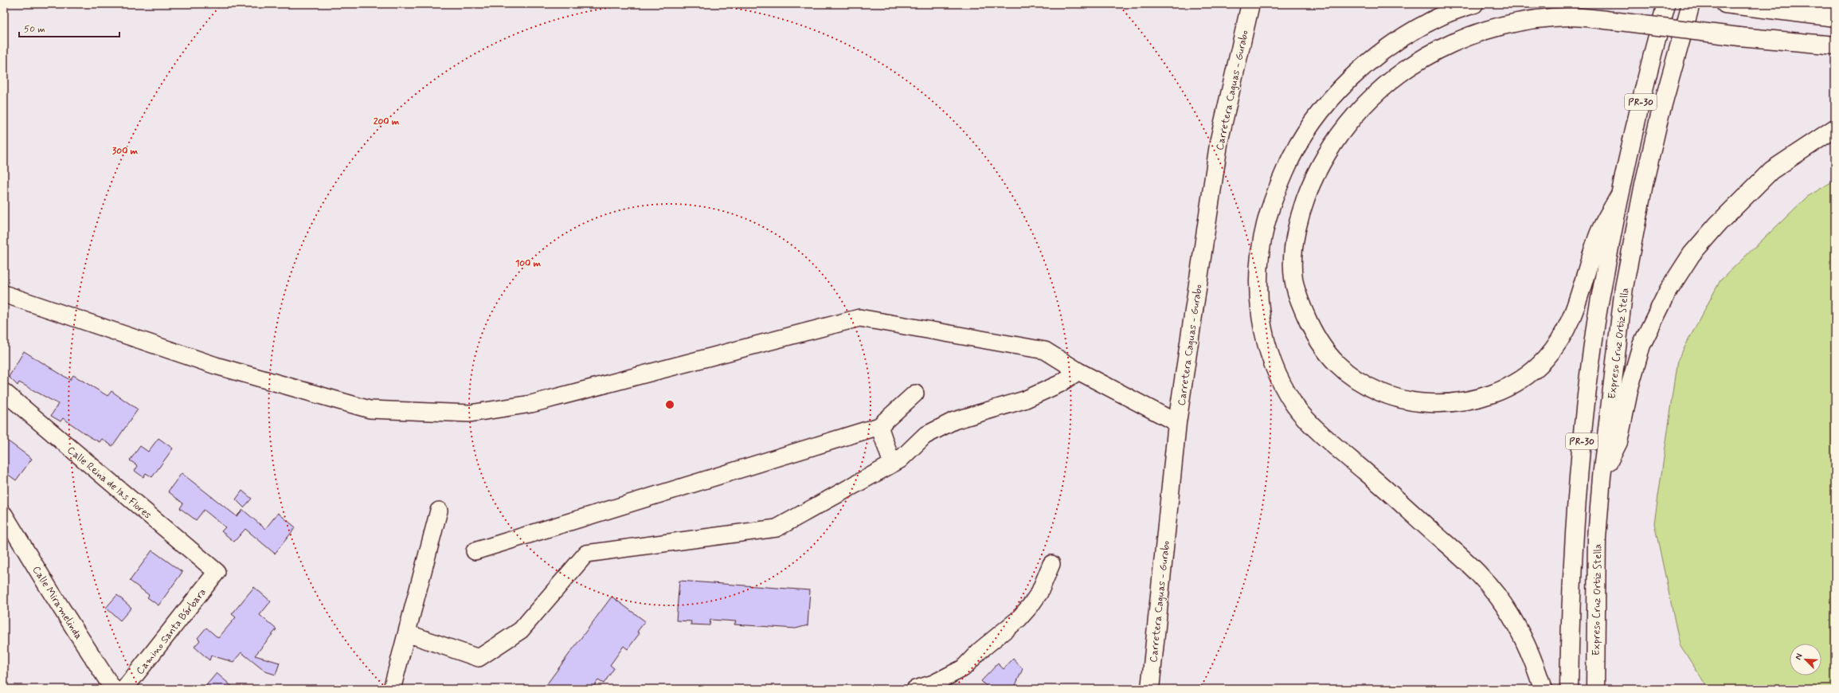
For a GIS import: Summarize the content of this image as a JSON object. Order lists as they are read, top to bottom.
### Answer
{
  "streets": {
    "main road": ["Carretera Caguas - Gurabo", "PR-30", "Expreso Cruz Ortiz Stella"],
    "street": ["Calle Reina de las Flores", "Calle Miramelinda", "Camino Santa Bárbara"]
  },
  "crossings": [
    ["Calle Reina de las Flores", "Camino Santa Bárbara"]
  ],
  "scale_bar": "50 m",
  "north": "top left",
  "rings": ["200 m", "300 m", "100 m"]
}
